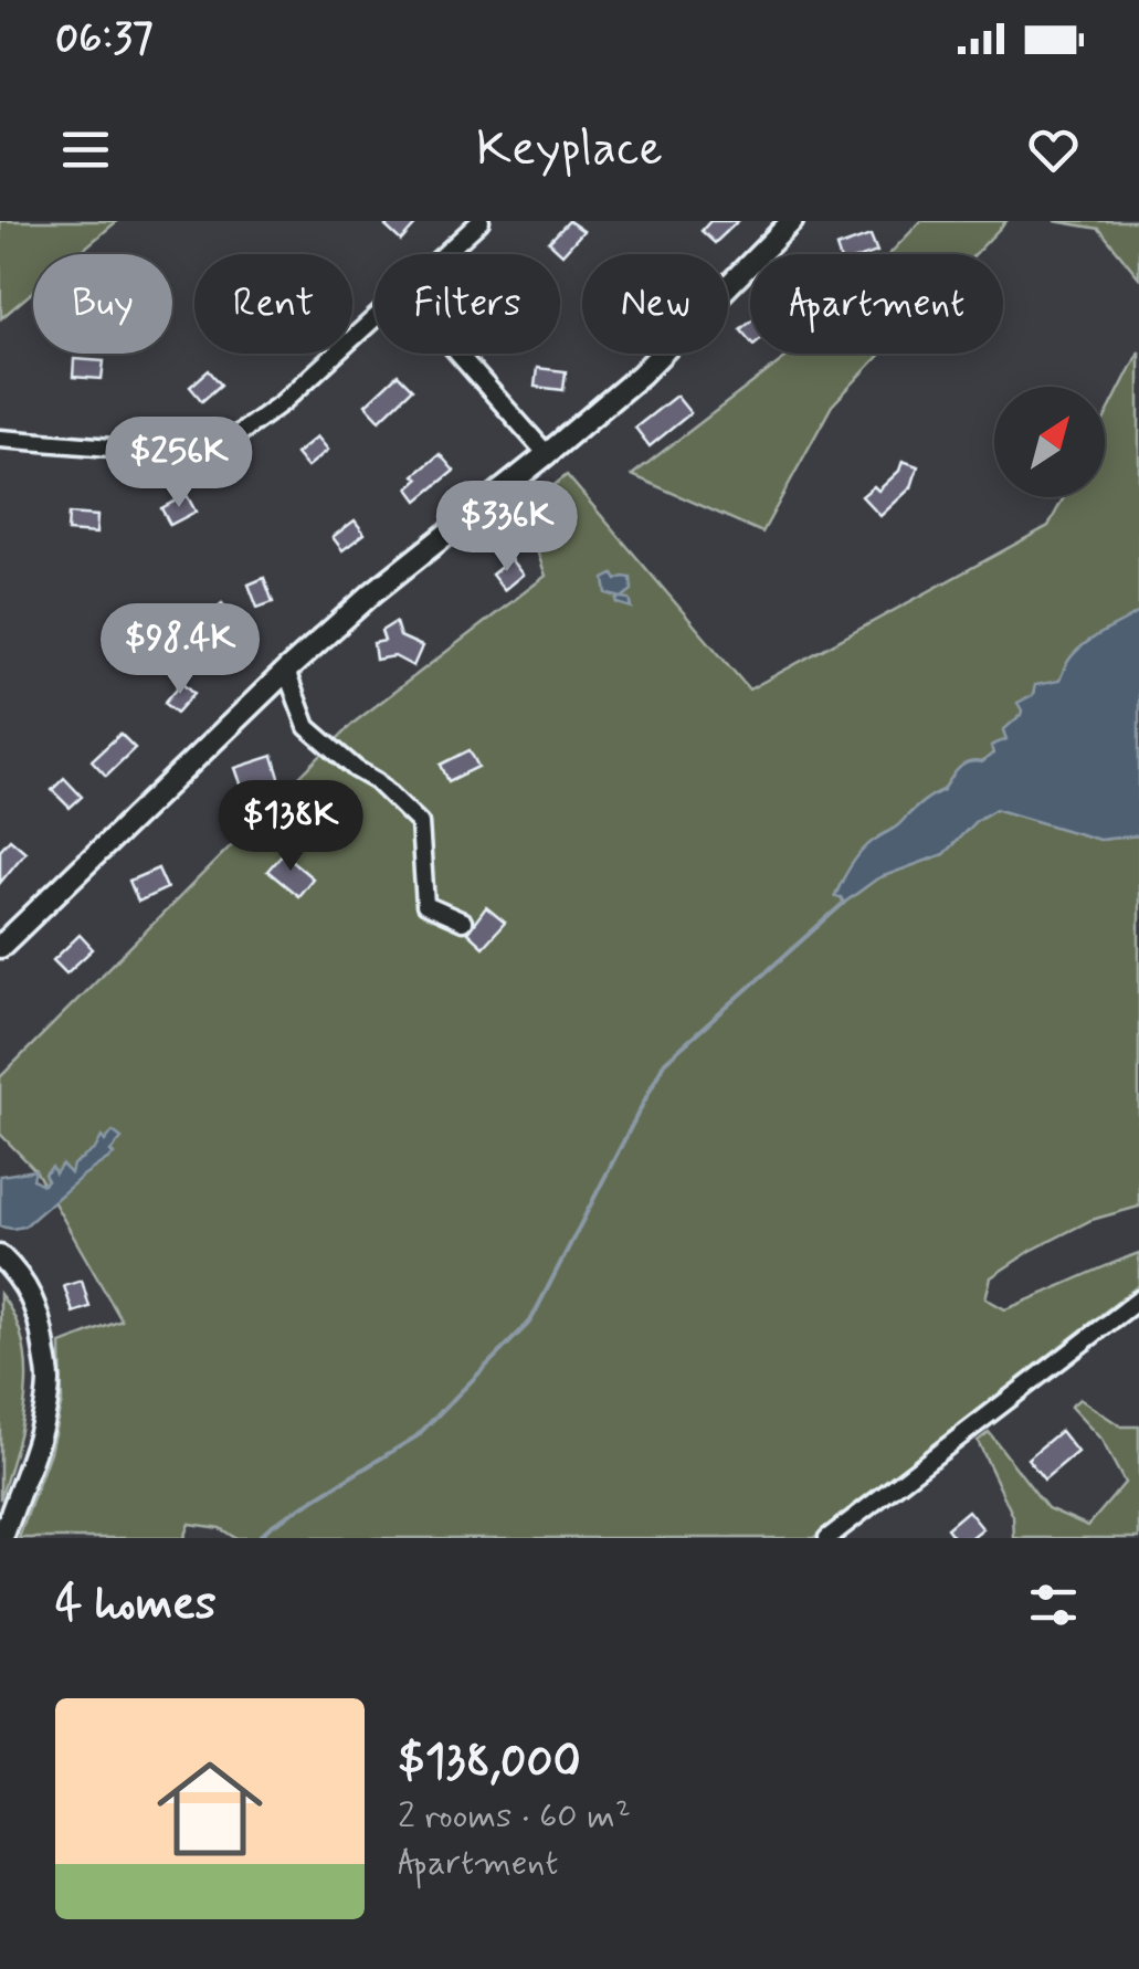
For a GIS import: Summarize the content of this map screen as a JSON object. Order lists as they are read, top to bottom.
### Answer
{
  "north": "top right",
  "page": {
    "status": "06:37",
    "header": "Keyplace",
    "chip": [
      "Buy",
      "Rent",
      "Filters",
      "New",
      "Apartment"
    ],
    "price": [
      "$256K",
      "$336K",
      "$98.4K",
      "$138K"
    ],
    "heading": "4 homes",
    "list": [
      {
        "name": "$138,000",
        "note": "2 rooms · 60 m² · Apartment"
      }
    ]
  }
}
